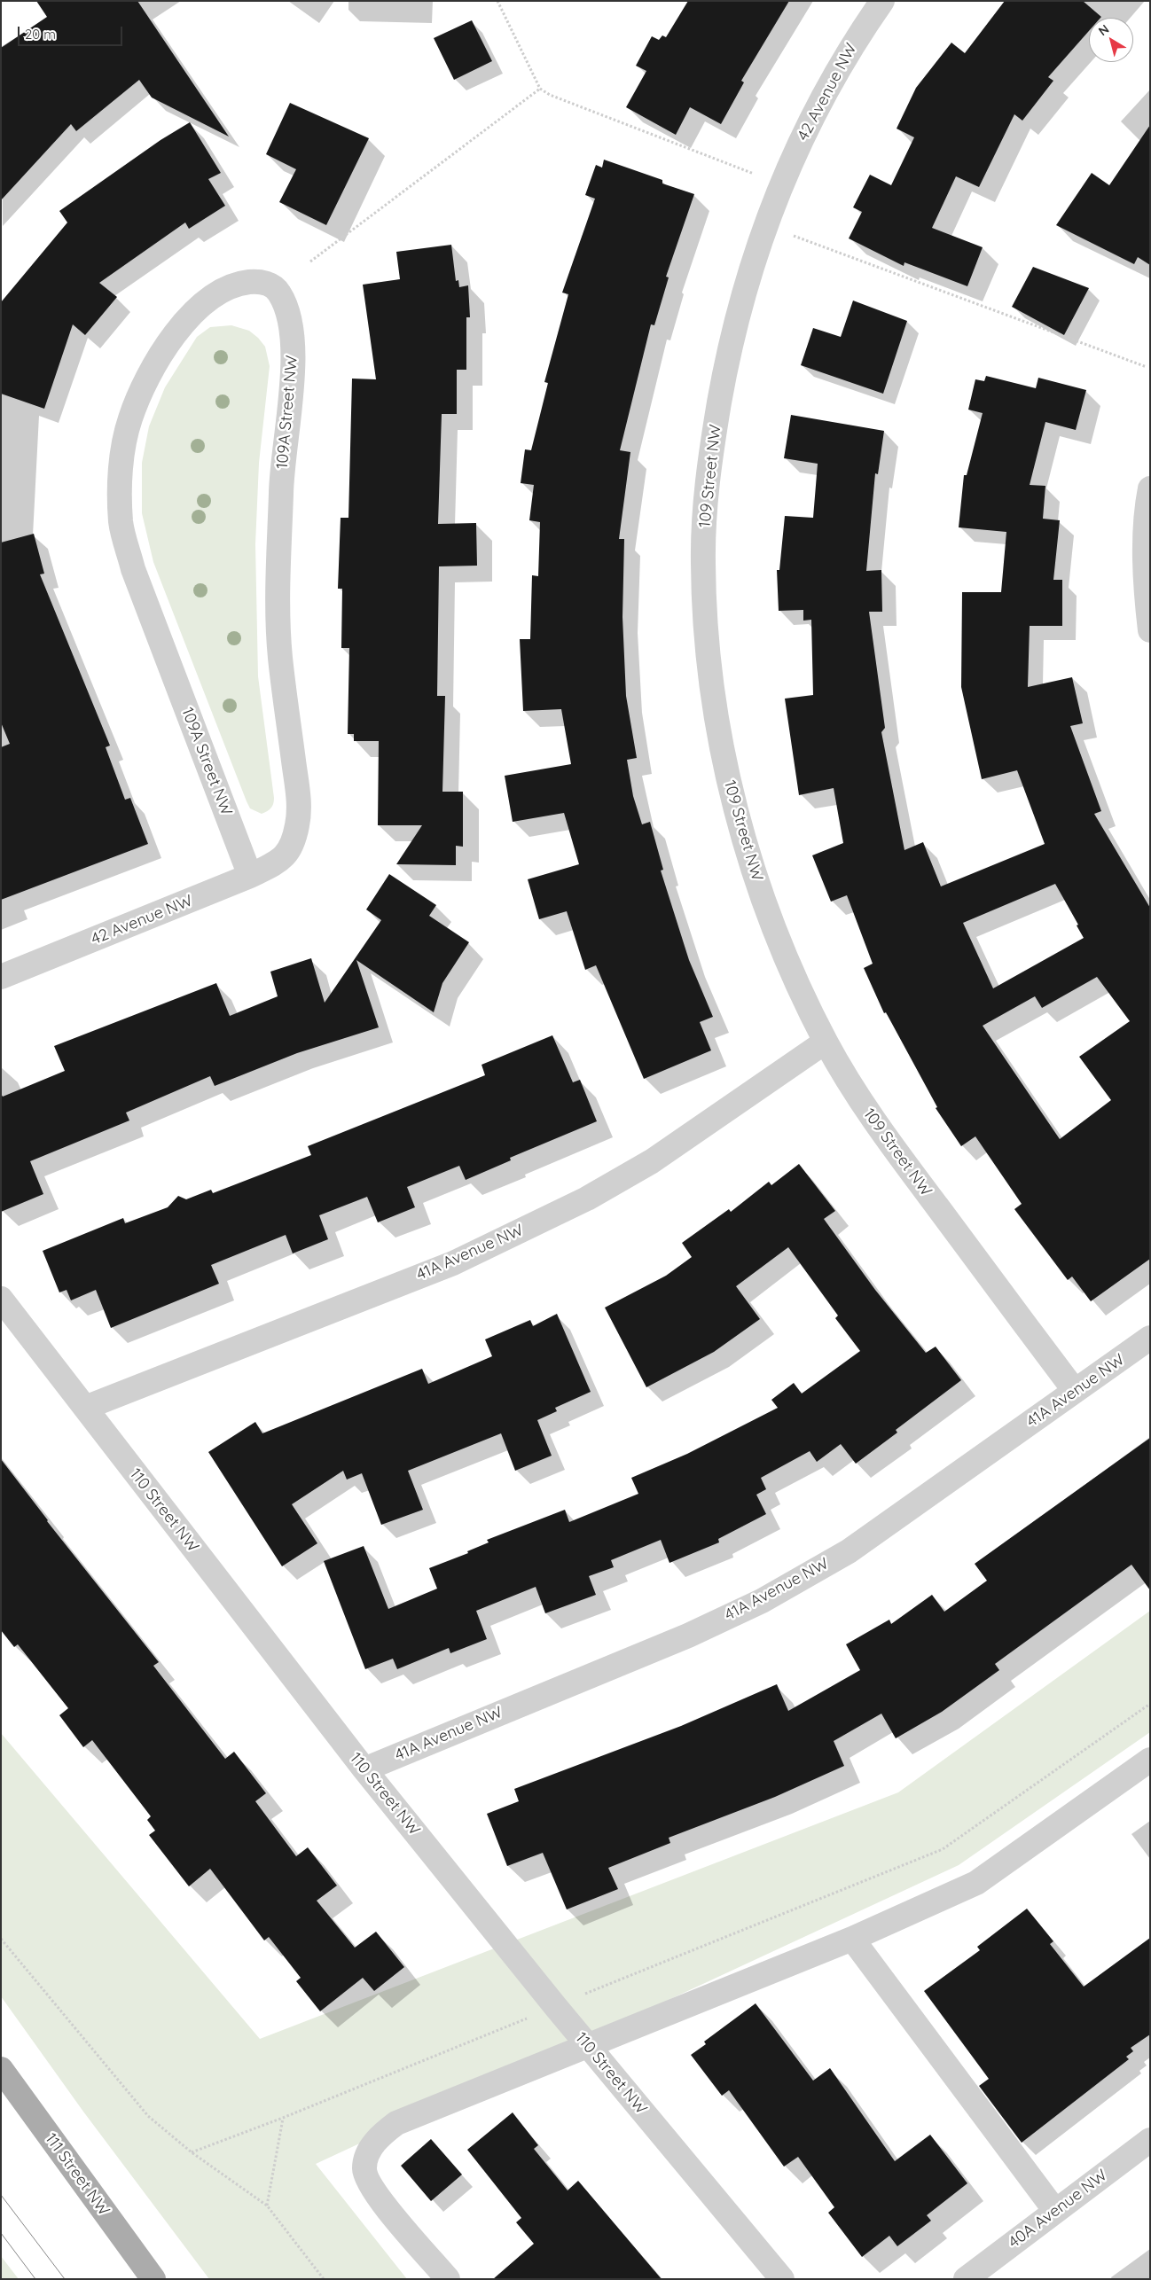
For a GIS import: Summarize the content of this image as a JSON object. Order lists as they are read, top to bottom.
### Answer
{
  "streets": {
    "main road": ["111 Street NW"],
    "street": [
      "42 Avenue NW",
      "109A Street NW",
      "109 Street NW",
      "41A Avenue NW",
      "110 Street NW",
      "40A Avenue NW"
    ]
  },
  "crossings": [
    ["42 Avenue NW", "109A Street NW"],
    ["42 Avenue NW", "109 Street NW"],
    ["109 Street NW", "41A Avenue NW"],
    ["41A Avenue NW", "110 Street NW"]
  ],
  "scale_bar": "20 m",
  "north": "top left"
}
